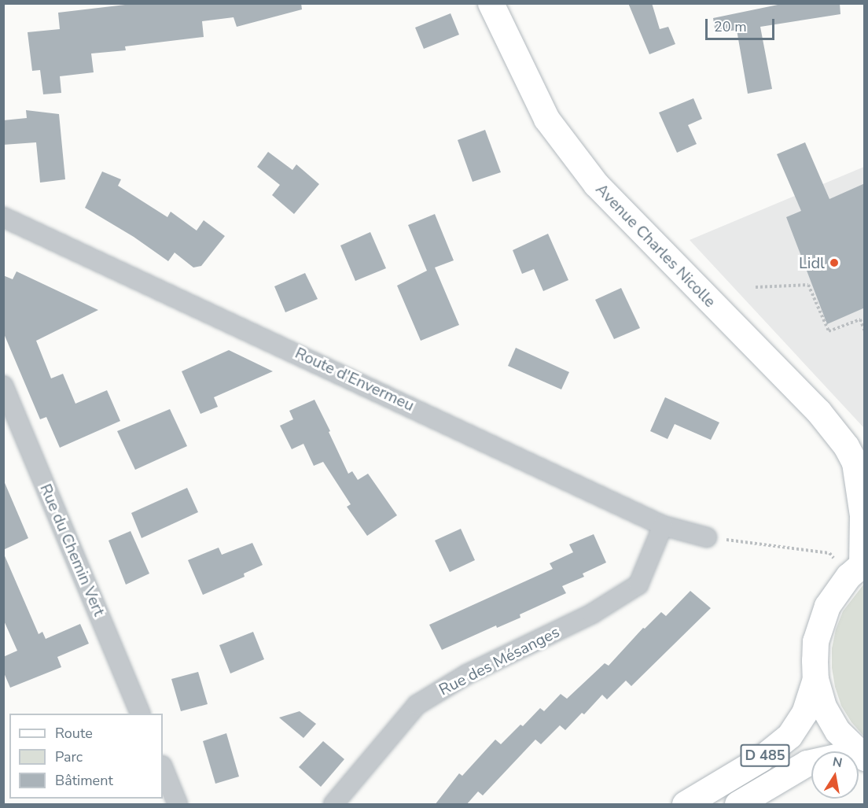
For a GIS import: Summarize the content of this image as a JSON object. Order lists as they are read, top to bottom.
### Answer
{
  "streets": {
    "main road": ["Avenue Charles Nicolle", "D 485"],
    "street": ["Route d'Envermeu", "Rue du Chemin Vert", "Rue des Mésanges"]
  },
  "crossings": [
    ["Route d'Envermeu", "Rue des Mésanges"]
  ],
  "places": ["Lidl"],
  "legend": ["Route", "Parc", "Bâtiment"],
  "scale_bar": "20 m",
  "north": "top"
}
